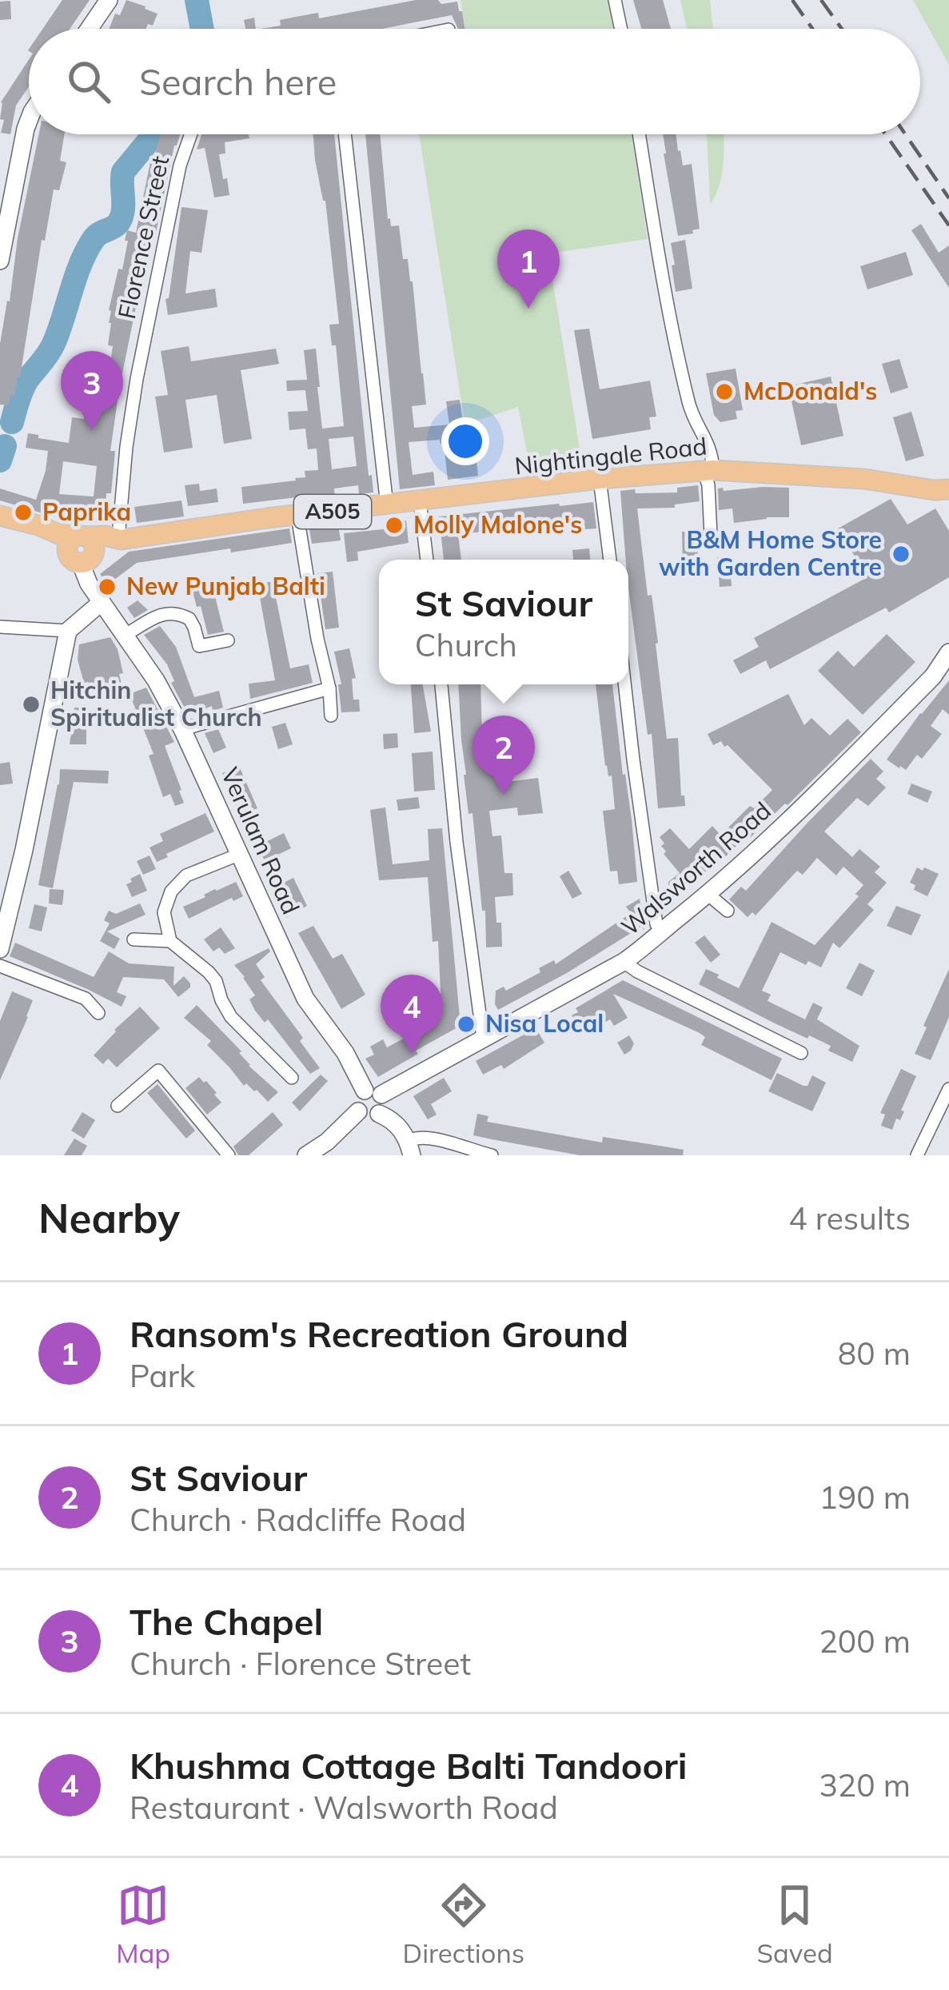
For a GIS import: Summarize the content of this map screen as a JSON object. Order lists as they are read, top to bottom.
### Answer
{
  "streets": {
    "main road": ["Nightingale Road", "A505"],
    "street": ["Florence Street", "Verulam Road", "Walsworth Road"]
  },
  "crossings": [
    ["Florence Street", "Nightingale Road"],
    ["Nightingale Road", "Verulam Road"],
    ["Verulam Road", "Walsworth Road"]
  ],
  "places": [
    "McDonald's",
    "Paprika",
    "Molly Malone's",
    "B&M Home Store with Garden Centre",
    "New Punjab Balti",
    "Hitchin Spiritualist Church",
    "Nisa Local"
  ],
  "page": {
    "search": "Search here",
    "pins": [
      "1",
      "3",
      "2",
      "4"
    ],
    "popup": ["St Saviour", "Church"],
    "heading": ["Nearby", "4 results"],
    "list": [
      {
        "mark": "1",
        "name": "Ransom's Recreation Ground",
        "note": "Park",
        "value": "80 m"
      },
      {
        "mark": "2",
        "name": "St Saviour",
        "note": "Church · Radcliffe Road",
        "value": "190 m"
      },
      {
        "mark": "3",
        "name": "The Chapel",
        "note": "Church · Florence Street",
        "value": "200 m"
      },
      {
        "mark": "4",
        "name": "Khushma Cottage Balti Tandoori",
        "note": "Restaurant · Walsworth Road",
        "value": "320 m"
      }
    ],
    "nav": ["Map", "Directions", "Saved"]
  }
}
